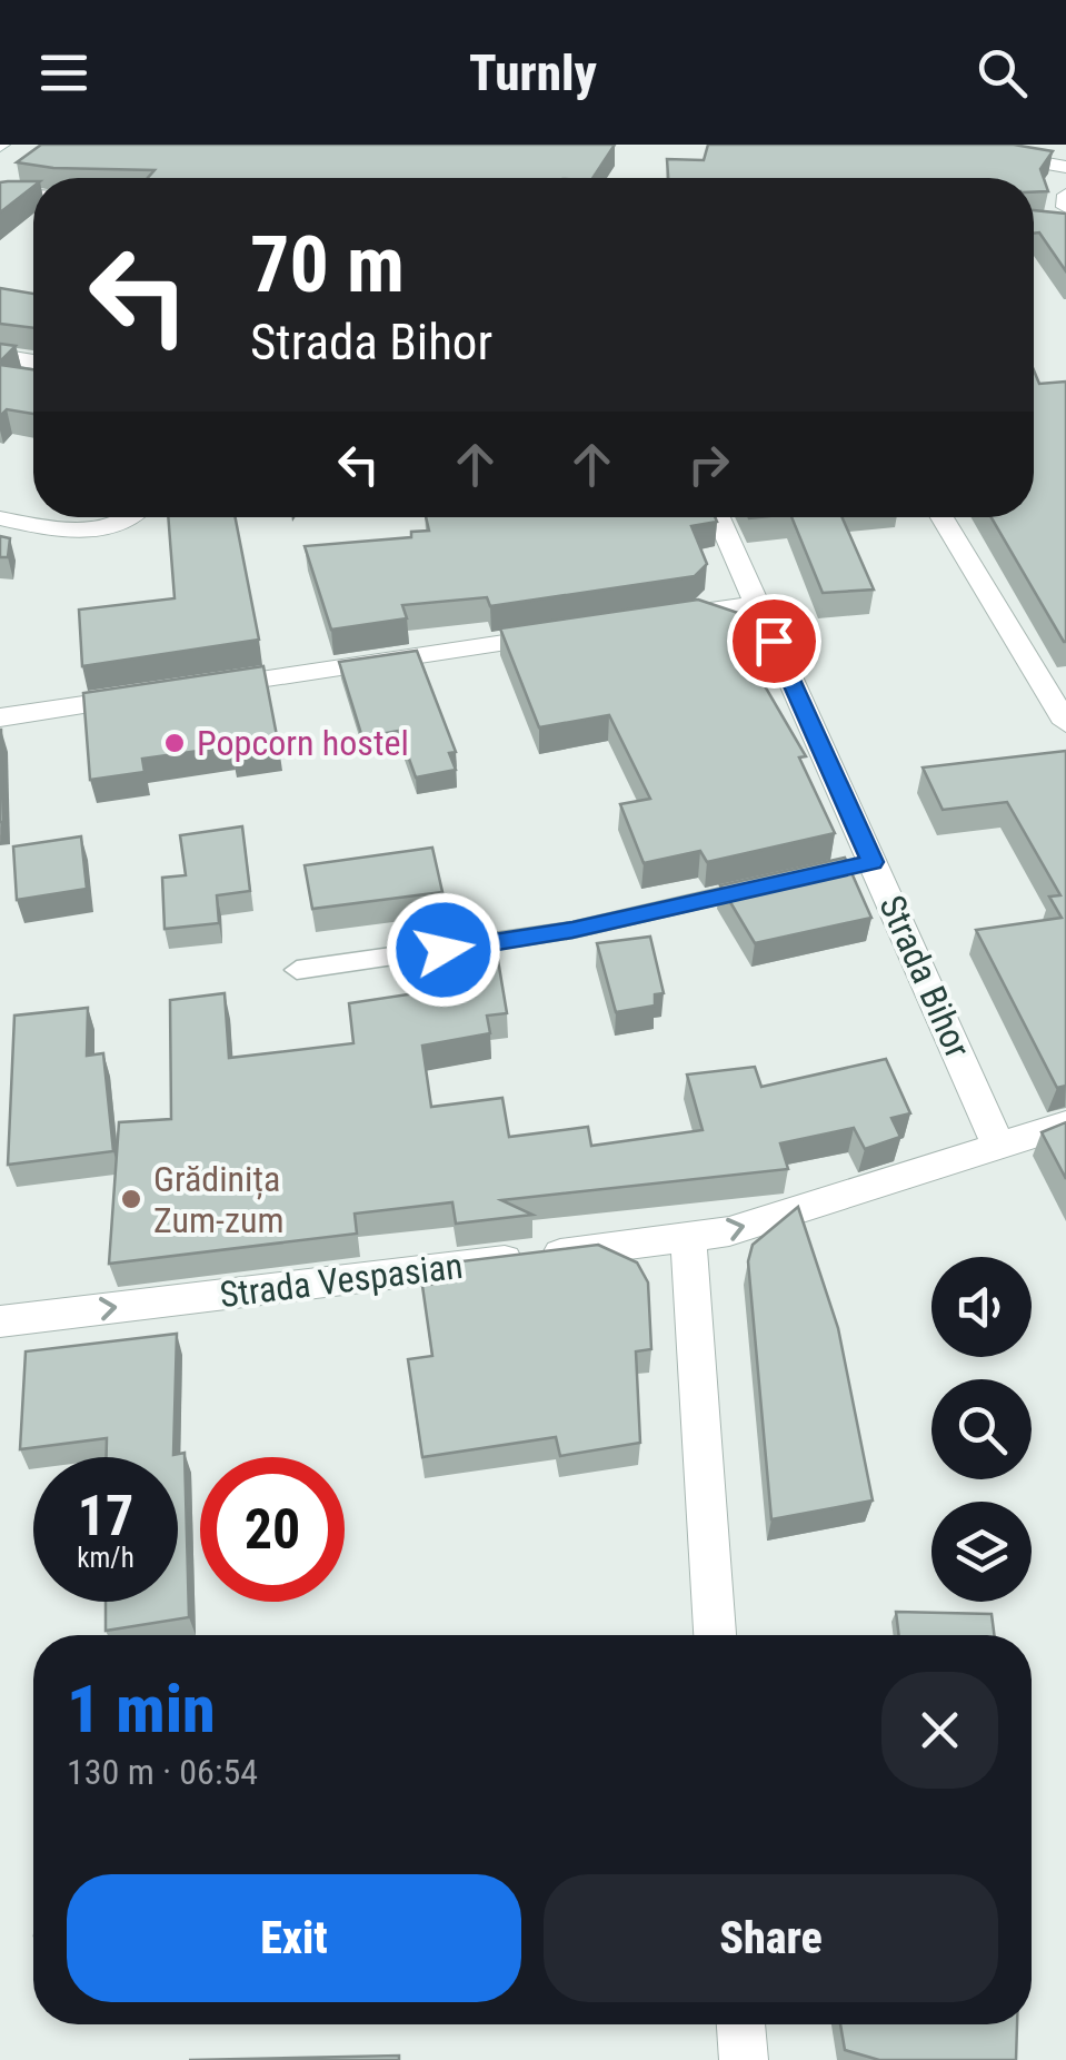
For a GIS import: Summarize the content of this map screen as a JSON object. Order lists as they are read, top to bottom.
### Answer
{
  "streets": {
    "street": ["Strada Bihor", "Strada Vespasian"]
  },
  "crossings": [
    ["Strada Bihor", "Strada Vespasian"]
  ],
  "one_way": ["Strada Vespasian"],
  "places": ["Popcorn hostel", "Grădinița Zum-zum"],
  "page": {
    "header": "Turnly",
    "turn": ["70 m", "Strada Bihor"],
    "speed": "17 km/h",
    "limit": "20",
    "heading": ["1 min", "130 m · 06:54"],
    "buttons": ["Exit", "Share"]
  }
}
